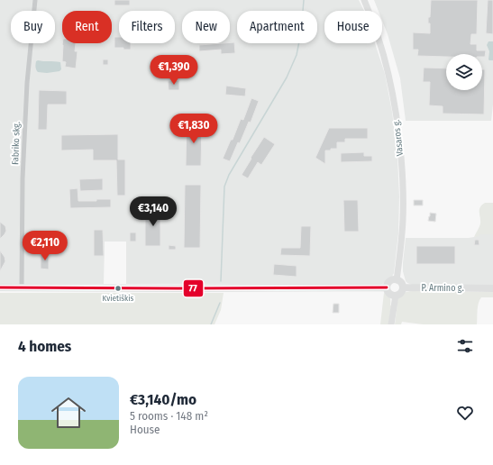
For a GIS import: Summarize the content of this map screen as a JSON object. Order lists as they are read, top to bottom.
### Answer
{
  "streets": {
    "main road": ["P. Armino g."],
    "street": ["Vasaros g.", "Fabriko skg."]
  },
  "crossings": [
    ["Vasaros g.", "P. Armino g."]
  ],
  "places": ["Kvietiškis"],
  "lines": ["transit line 77"],
  "page": {
    "chip": [
      "Buy",
      "Rent",
      "Filters",
      "New",
      "Apartment",
      "House"
    ],
    "price": [
      "€1,390",
      "€1,830",
      "€3,140",
      "€2,110"
    ],
    "heading": "4 homes",
    "list": [
      {
        "name": "€3,140/mo",
        "note": "5 rooms · 148 m² · House"
      }
    ]
  }
}
